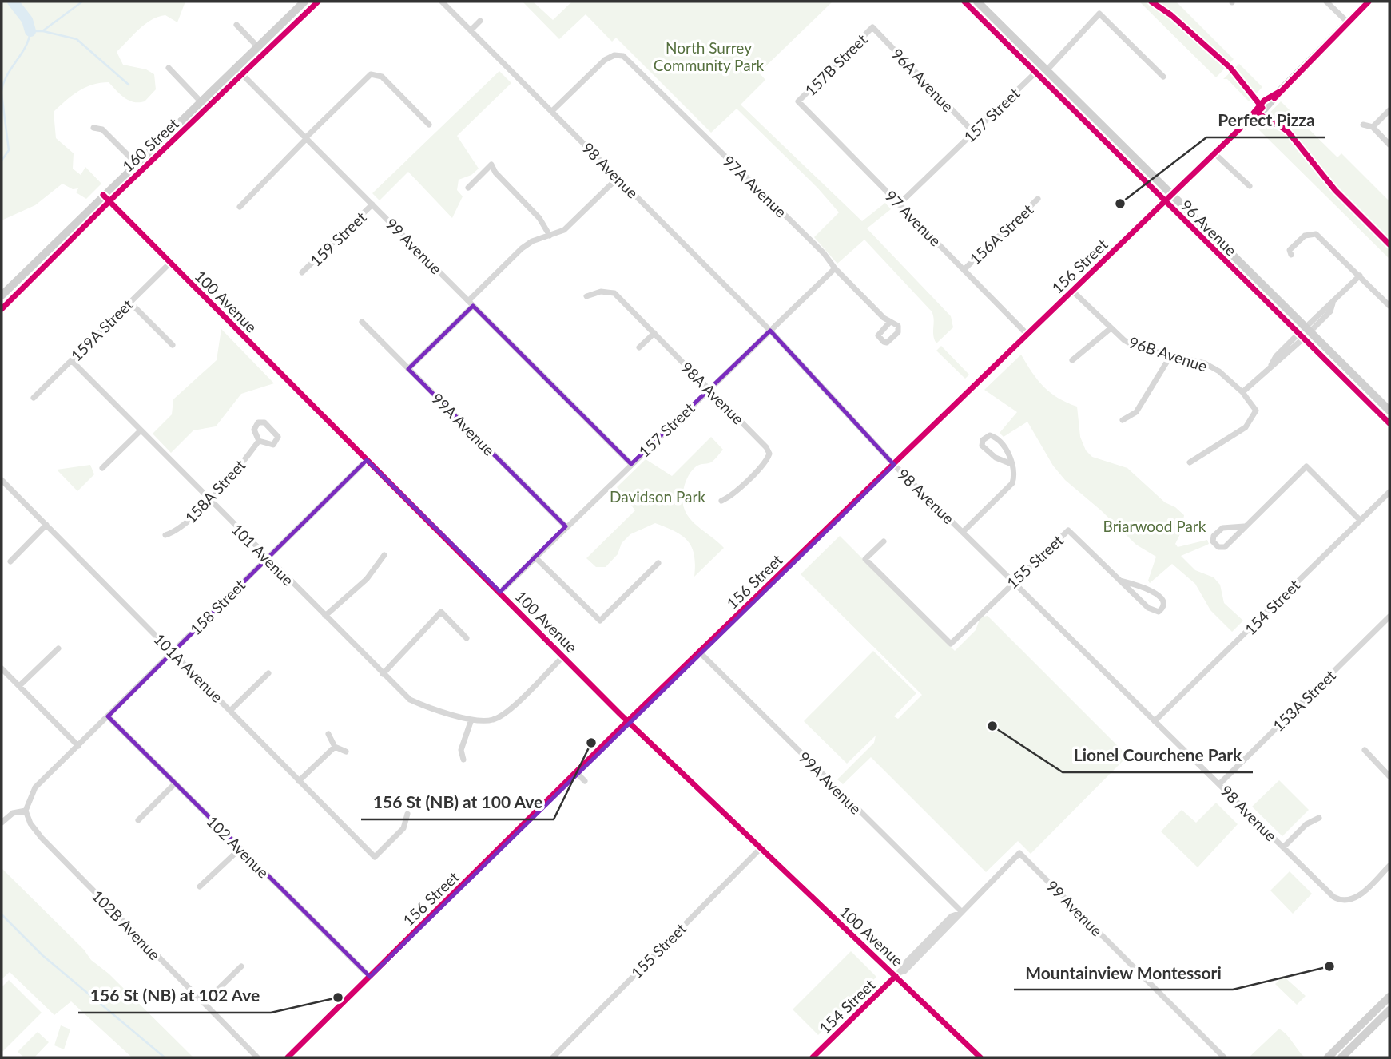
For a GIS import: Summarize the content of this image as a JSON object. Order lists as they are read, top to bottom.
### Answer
{
  "streets": {
    "main road": [
      "160 Street",
      "96 Avenue",
      "156 Street",
      "100 Avenue",
      "154 Street"
    ],
    "street": [
      "157B Street",
      "96A Avenue",
      "157 Street",
      "98 Avenue",
      "97A Avenue",
      "97 Avenue",
      "156A Street",
      "159 Street",
      "99 Avenue",
      "159A Street",
      "96B Avenue",
      "98A Avenue",
      "99A Avenue",
      "158A Street",
      "101 Avenue",
      "155 Street",
      "158 Street",
      "101A Avenue",
      "153A Street",
      "102 Avenue",
      "102B Avenue"
    ]
  },
  "crossings": [
    ["157B Street", "96A Avenue"],
    ["157B Street", "97 Avenue"],
    ["96A Avenue", "157 Street"],
    ["157 Street", "98 Avenue"],
    ["157 Street", "97A Avenue"],
    ["157 Street", "97 Avenue"],
    ["157 Street", "96 Avenue"],
    ["157 Street", "99 Avenue"],
    ["157 Street", "100 Avenue"],
    ["157 Street", "98A Avenue"],
    ["157 Street", "99A Avenue"],
    ["160 Street", "99 Avenue"],
    ["160 Street", "100 Avenue"],
    ["98 Avenue", "97A Avenue"],
    ["98 Avenue", "156 Street"],
    ["98 Avenue", "155 Street"],
    ["98 Avenue", "154 Street"],
    ["98 Avenue", "153A Street"],
    ["97 Avenue", "156A Street"],
    ["97 Avenue", "156 Street"],
    ["96 Avenue", "156 Street"],
    ["159 Street", "99 Avenue"],
    ["99 Avenue", "154 Street"],
    ["156 Street", "100 Avenue"],
    ["156 Street", "96B Avenue"],
    ["156 Street", "99A Avenue"],
    ["156 Street", "102 Avenue"],
    ["100 Avenue", "159A Street"],
    ["100 Avenue", "155 Street"],
    ["100 Avenue", "158 Street"],
    ["100 Avenue", "154 Street"],
    ["159A Street", "101 Avenue"],
    ["99A Avenue", "154 Street"],
    ["158A Street", "101 Avenue"],
    ["101 Avenue", "158 Street"],
    ["158 Street", "101A Avenue"],
    ["158 Street", "102 Avenue"],
    ["158 Street", "102B Avenue"]
  ],
  "parks": ["North Surrey Community Park", "Davidson Park", "Briarwood Park"],
  "places": [
    "Perfect Pizza",
    "Lionel Courchene Park",
    "156 St (NB) at 100 Ave",
    "Mountainview Montessori",
    "156 St (NB) at 102 Ave"
  ]
}
